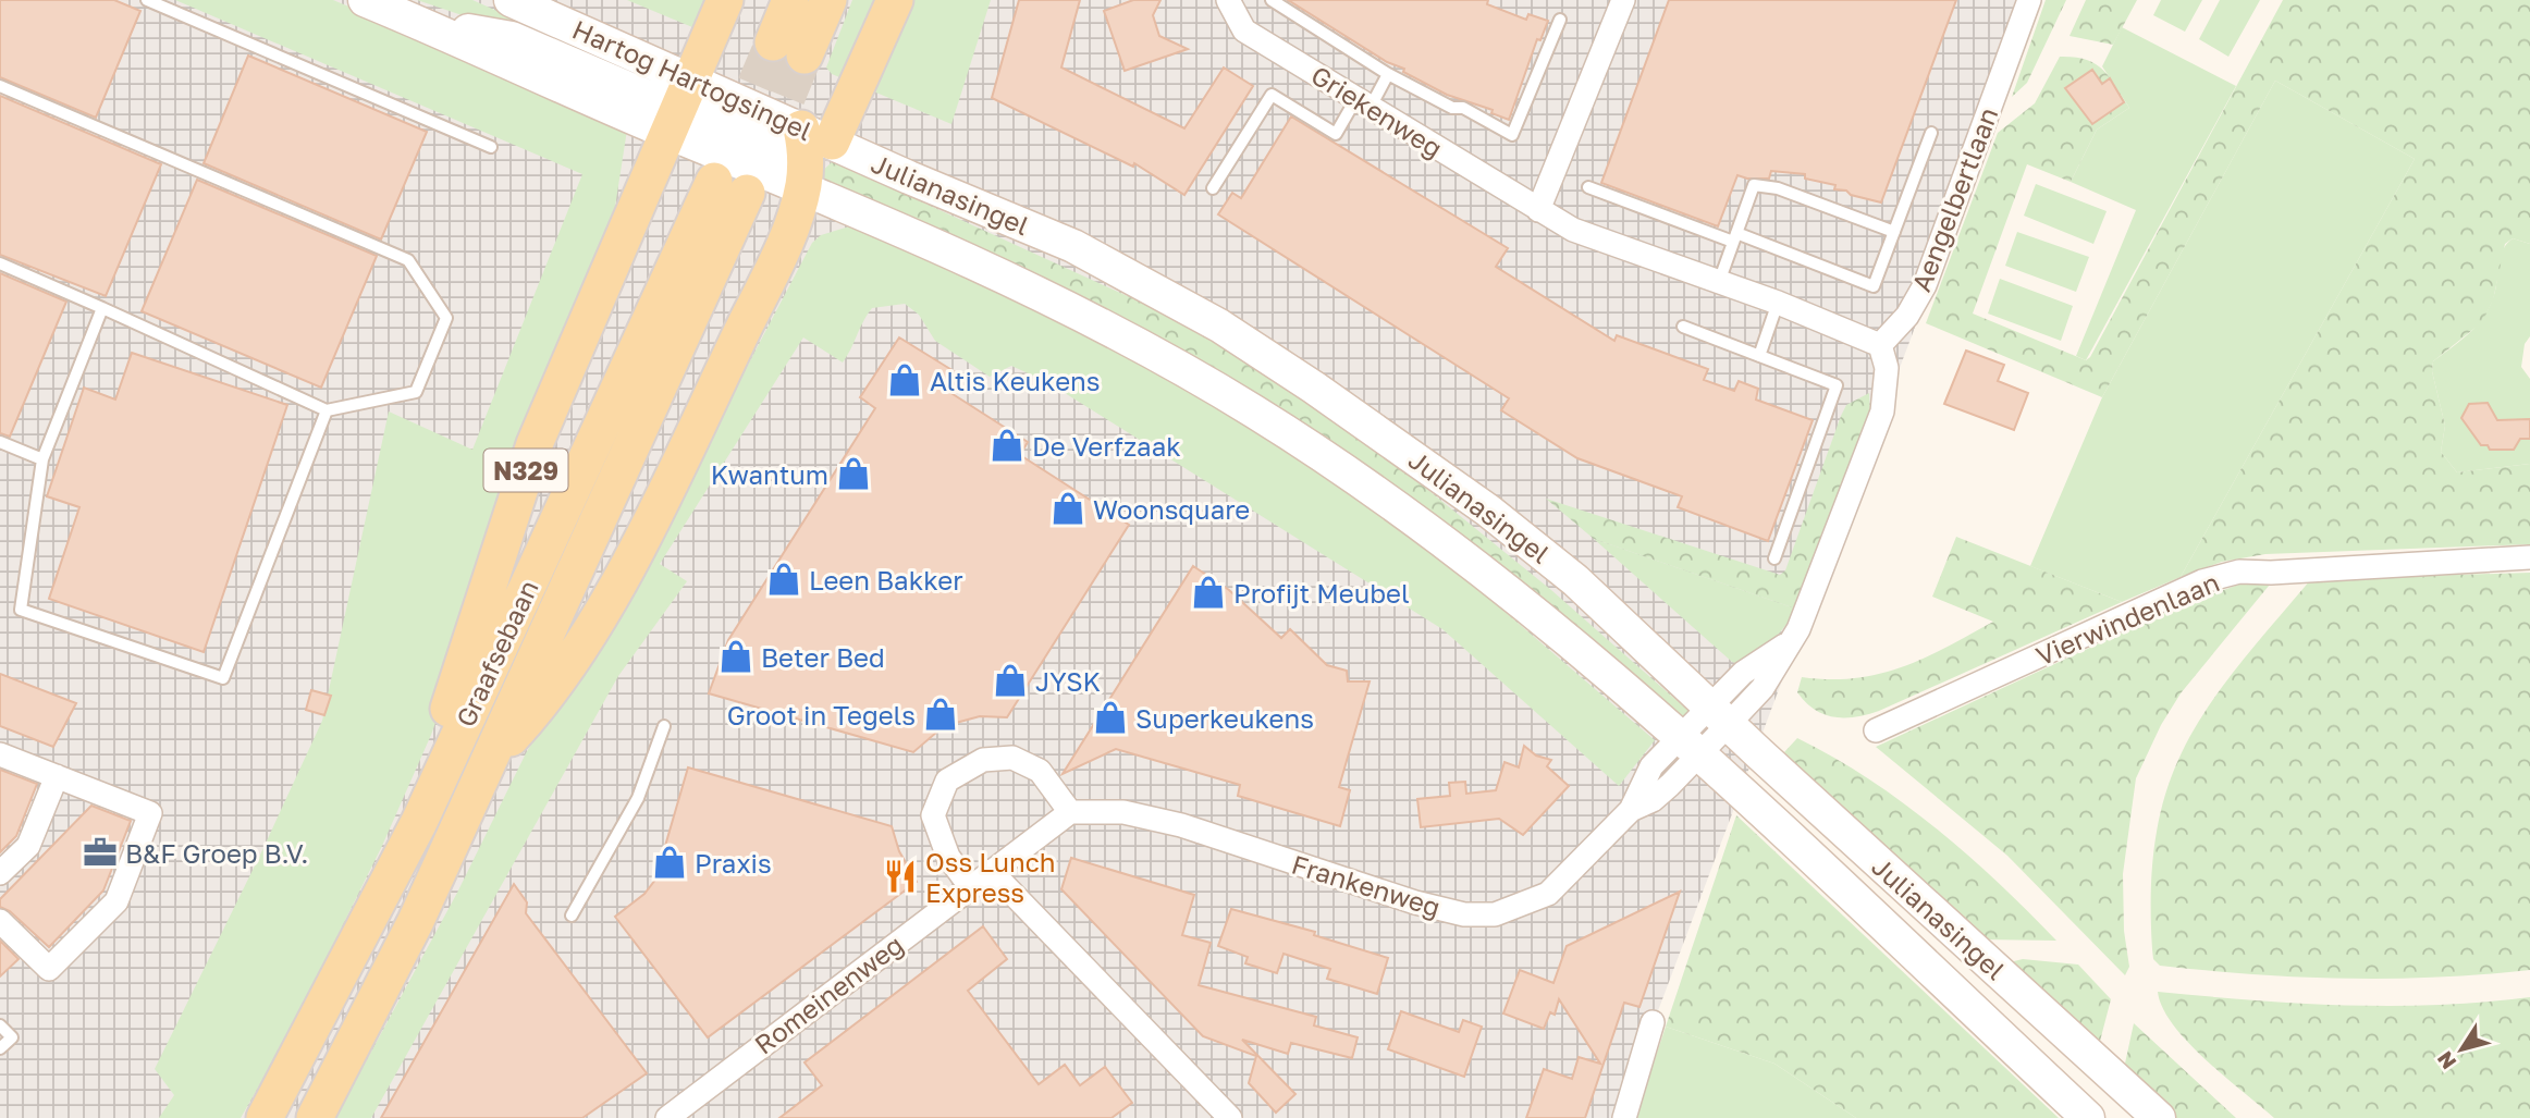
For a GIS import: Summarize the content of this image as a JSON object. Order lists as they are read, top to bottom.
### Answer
{
  "streets": {
    "main road": [
      "Hartog Hartogsingel",
      "Julianasingel",
      "N329",
      "Graafsebaan"
    ],
    "street": [
      "Griekenweg",
      "Aengelbertlaan",
      "Vierwindenlaan",
      "Frankenweg",
      "Romeinenweg"
    ]
  },
  "crossings": [
    ["Hartog Hartogsingel", "Julianasingel"],
    ["Hartog Hartogsingel", "N329"],
    ["Griekenweg", "Aengelbertlaan"],
    ["Julianasingel", "N329"],
    ["Julianasingel", "Frankenweg"],
    ["N329", "Graafsebaan"]
  ],
  "places": {
    "shop": [
      "Altis Keukens",
      "De Verfzaak",
      "Kwantum",
      "Woonsquare",
      "Leen Bakker",
      "Profijt Meubel",
      "Beter Bed",
      "JYSK",
      "Groot in Tegels",
      "Superkeukens",
      "Praxis"
    ],
    "office": ["B&F Groep B.V."],
    "restaurant": ["Oss Lunch Express"]
  },
  "north": "bottom left"
}
